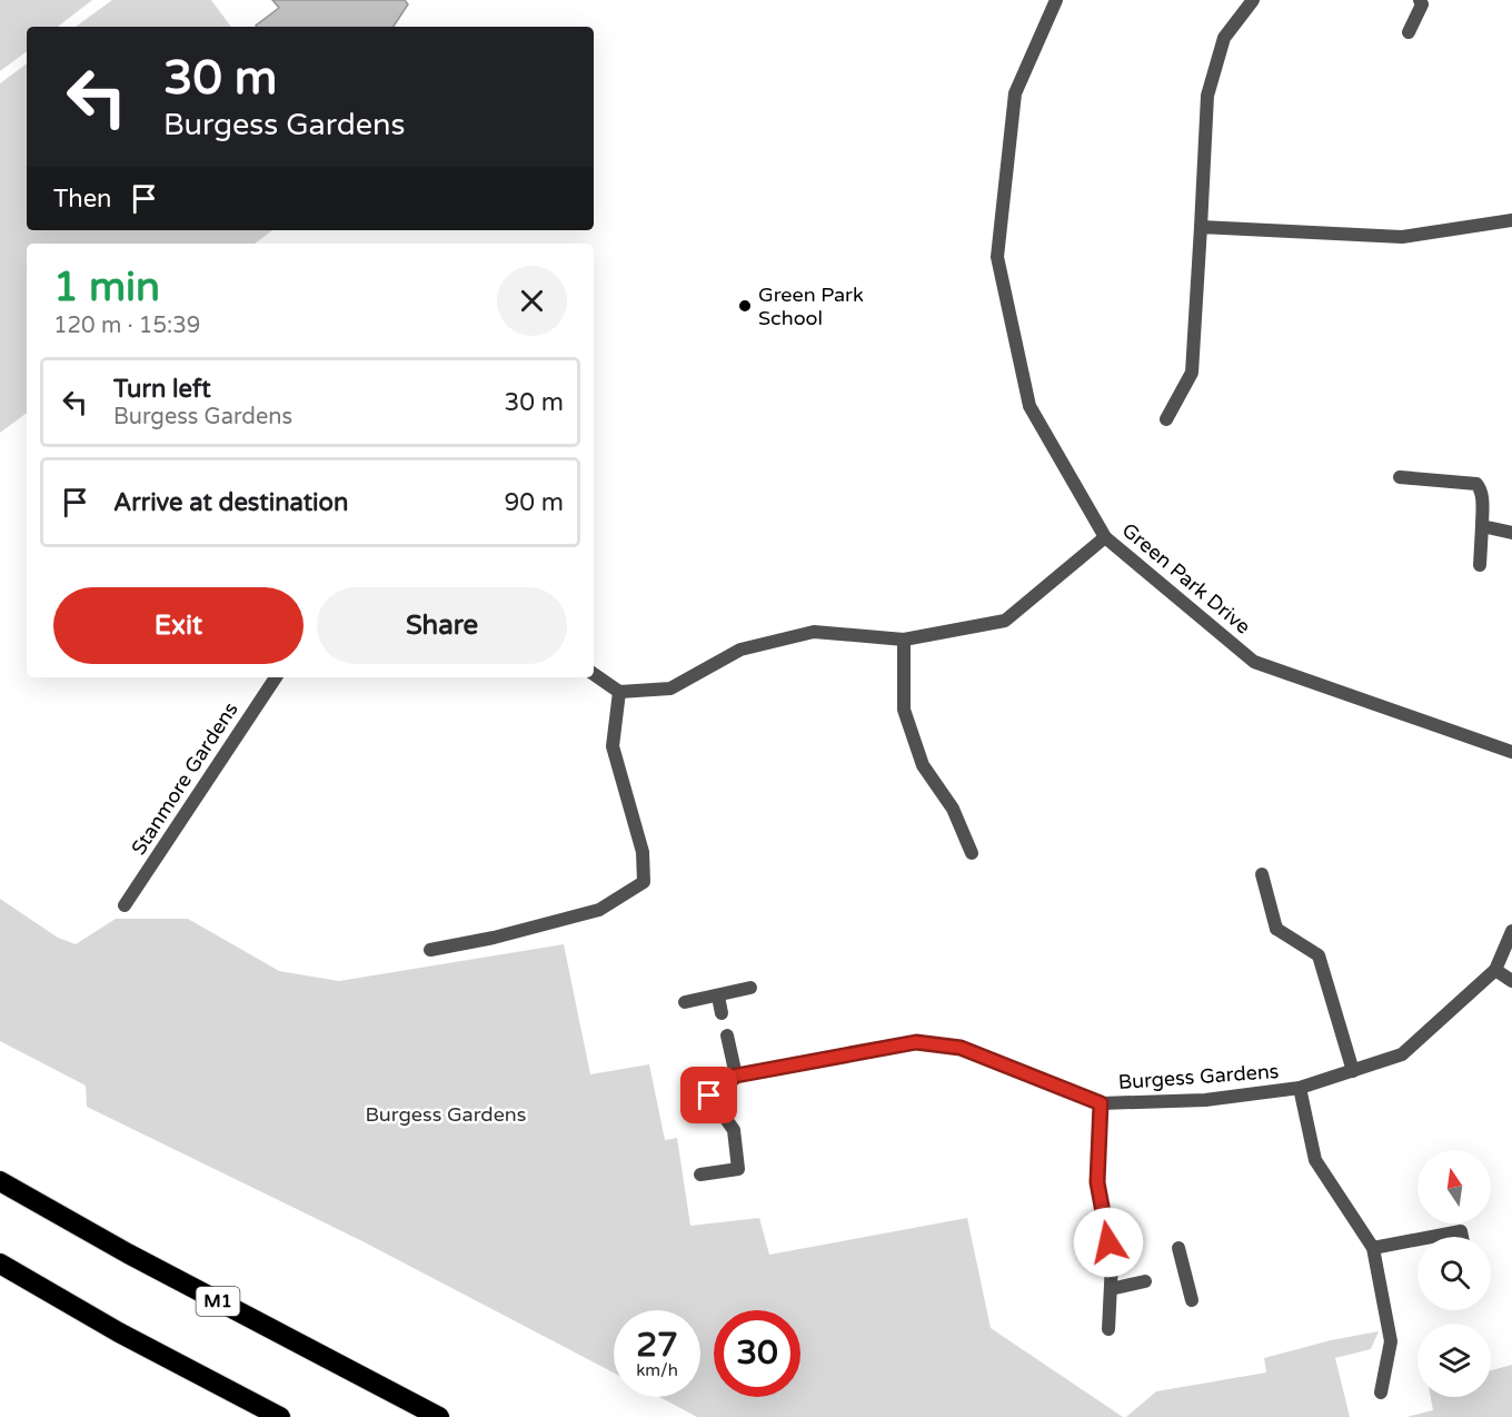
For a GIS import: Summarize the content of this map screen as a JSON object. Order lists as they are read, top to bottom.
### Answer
{
  "streets": {
    "highway": ["M1"],
    "street": ["Green Park Drive", "Stanmore Gardens", "Burgess Gardens"]
  },
  "parks": ["Burgess Gardens"],
  "places": ["Green Park School"],
  "north": "top",
  "page": {
    "turn": ["30 m", "Burgess Gardens"],
    "then": "Then",
    "heading": ["1 min", "120 m · 15:39"],
    "list": [
      {
        "name": "Turn left",
        "note": "Burgess Gardens",
        "value": "30 m"
      },
      {
        "name": "Arrive at destination",
        "value": "90 m"
      }
    ],
    "buttons": ["Exit", "Share"],
    "speed": "27 km/h",
    "limit": "30"
  }
}
